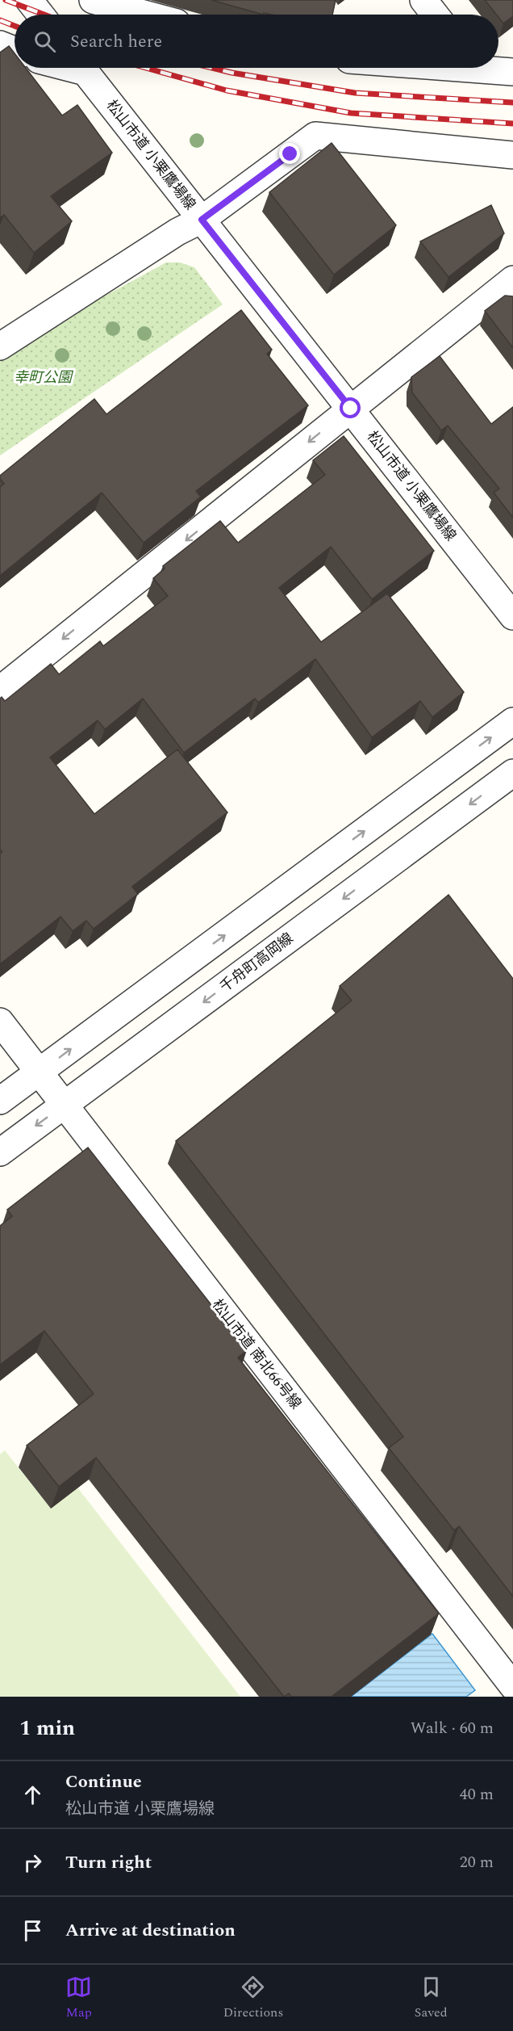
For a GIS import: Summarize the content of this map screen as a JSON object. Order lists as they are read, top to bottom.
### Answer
{
  "streets": {
    "street": ["松山市道 小栗鷹場線", "千舟町高岡線", "松山市道 南北66号線"]
  },
  "crossings": [
    ["千舟町高岡線", "松山市道 南北66号線"]
  ],
  "parks": ["幸町公園"],
  "page": {
    "search": "Search here",
    "heading": ["1 min", "Walk · 60 m"],
    "list": [
      ["Continue", "松山市道 小栗鷹場線", "40 m"],
      ["Turn right", "20 m"],
      "Arrive at destination"
    ],
    "nav": ["Map", "Directions", "Saved"]
  }
}
